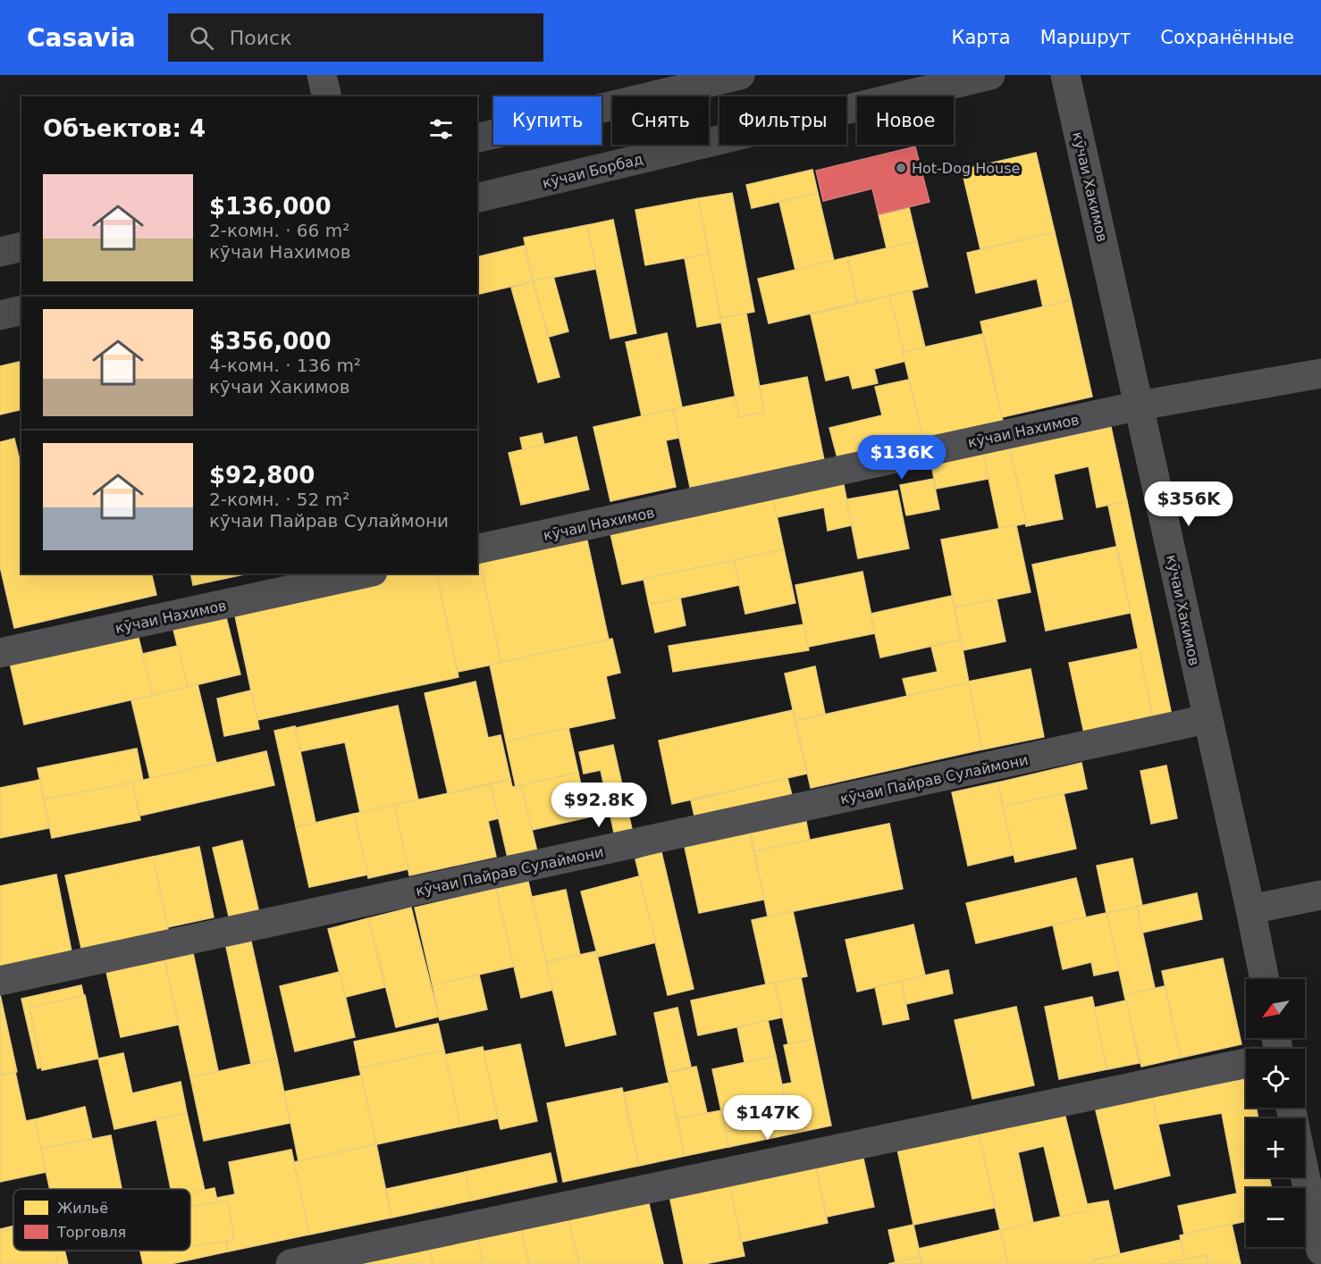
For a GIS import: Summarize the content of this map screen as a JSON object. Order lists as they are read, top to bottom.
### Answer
{
  "streets": {
    "main road": ["кӯчаи Борбад"],
    "street": ["кӯчаи Хакимов", "кӯчаи Нахимов", "кӯчаи Пайрав Сулаймони"]
  },
  "crossings": [
    ["кӯчаи Хакимов", "кӯчаи Нахимов"],
    ["кӯчаи Хакимов", "кӯчаи Пайрав Сулаймони"]
  ],
  "places": ["Hot-Dog House"],
  "legend": ["Жильё", "Торговля"],
  "north": "bottom left",
  "page": {
    "header": "Casavia",
    "search": "Поиск",
    "nav": ["Карта", "Маршрут", "Сохранённые"],
    "chip": [
      "Купить",
      "Снять",
      "Фильтры",
      "Новое"
    ],
    "heading": "Объектов: 4",
    "list": [
      {
        "name": "$136,000",
        "note": "2-комн. · 66 m² · кӯчаи Нахимов"
      },
      {
        "name": "$356,000",
        "note": "4-комн. · 136 m² · кӯчаи Хакимов"
      },
      {
        "name": "$92,800",
        "note": "2-комн. · 52 m² · кӯчаи Пайрав Сулаймони"
      }
    ],
    "price": [
      "$136K",
      "$356K",
      "$92.8K",
      "$147K"
    ],
    "map_buttons": ["+", "−"]
  }
}
